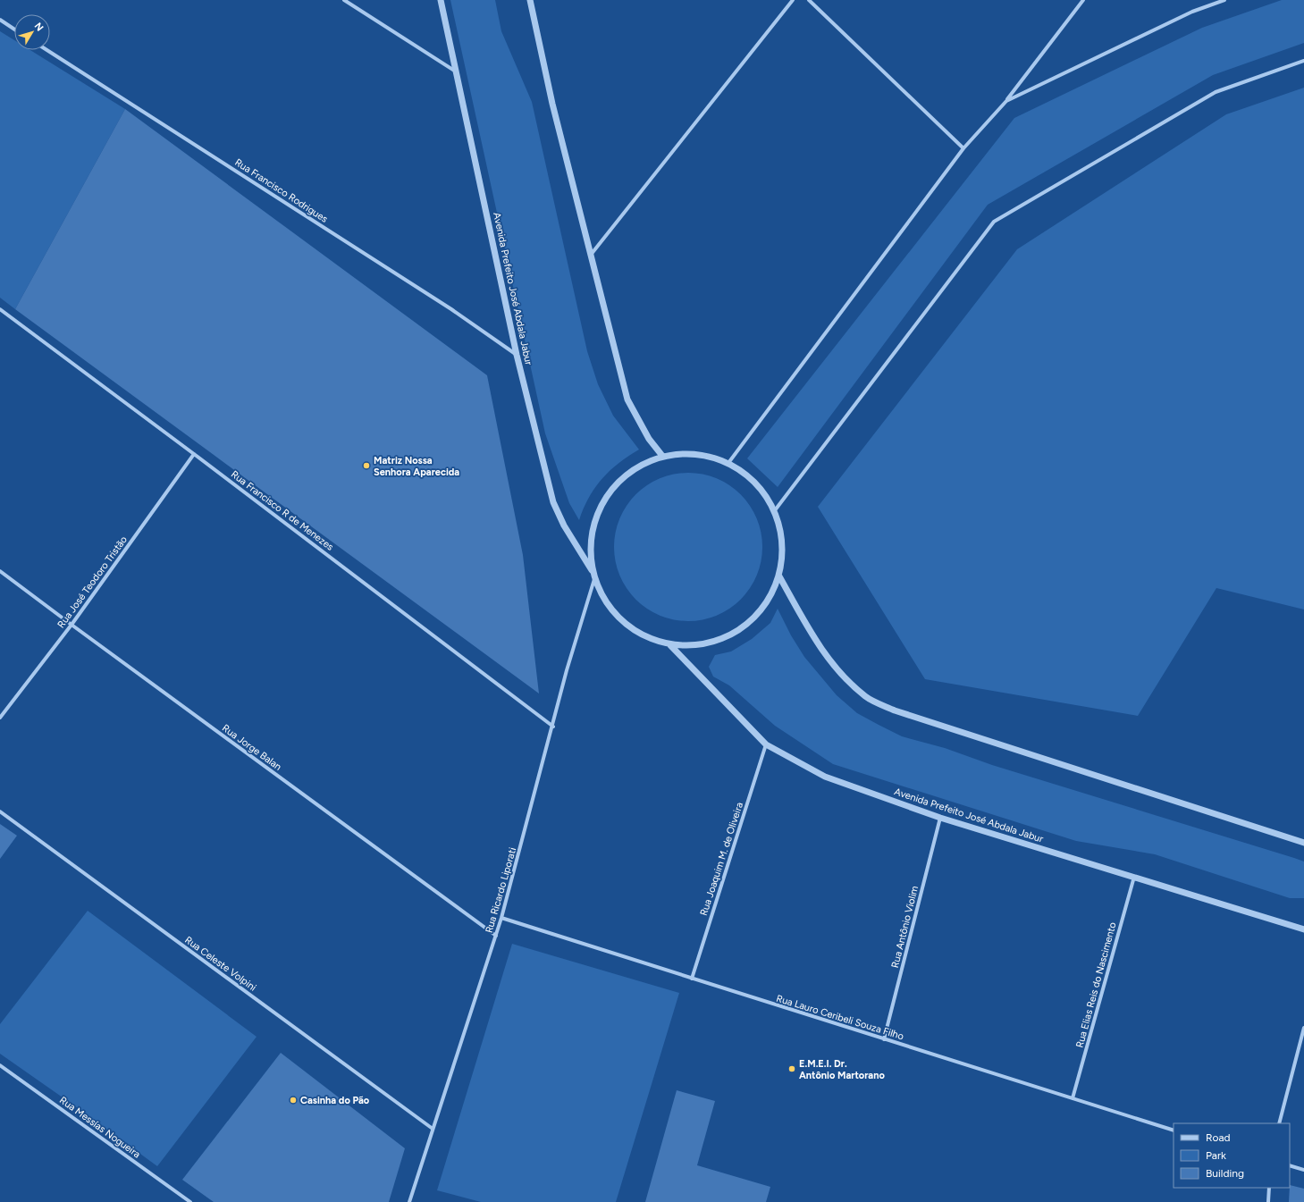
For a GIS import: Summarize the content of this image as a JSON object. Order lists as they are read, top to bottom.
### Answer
{
  "streets": {
    "street": [
      "Rua Francisco Rodrigues",
      "Avenida Prefeito José Abdala Jabur",
      "Rua Francisco R de Menezes",
      "Rua José Teodoro Tristão",
      "Rua Jorge Balan",
      "Rua Joaquim M. de Oliveira",
      "Rua Ricardo Liporati",
      "Rua Antônio Violim",
      "Rua Celeste Volpini",
      "Rua Elias Reis do Nascimento",
      "Rua Lauro Ceribeli Souza Filho",
      "Rua Messías Nogueira"
    ]
  },
  "crossings": [
    ["Rua Francisco Rodrigues", "Avenida Prefeito José Abdala Jabur"],
    ["Avenida Prefeito José Abdala Jabur", "Rua Joaquim M. de Oliveira"],
    ["Avenida Prefeito José Abdala Jabur", "Rua Antônio Violim"],
    ["Avenida Prefeito José Abdala Jabur", "Rua Elias Reis do Nascimento"],
    ["Rua Francisco R de Menezes", "Rua José Teodoro Tristão"],
    ["Rua Francisco R de Menezes", "Rua Ricardo Liporati"],
    ["Rua José Teodoro Tristão", "Rua Jorge Balan"],
    ["Rua Jorge Balan", "Rua Ricardo Liporati"],
    ["Rua Joaquim M. de Oliveira", "Rua Lauro Ceribeli Souza Filho"],
    ["Rua Ricardo Liporati", "Rua Celeste Volpini"],
    ["Rua Ricardo Liporati", "Rua Lauro Ceribeli Souza Filho"],
    ["Rua Antônio Violim", "Rua Lauro Ceribeli Souza Filho"],
    ["Rua Elias Reis do Nascimento", "Rua Lauro Ceribeli Souza Filho"]
  ],
  "places": ["Matriz Nossa Senhora Aparecida", "E.M.E.I. Dr. Antônio Martorano", "Casinha do Pão"],
  "legend": ["Road", "Park", "Building"],
  "north": "top right"
}
